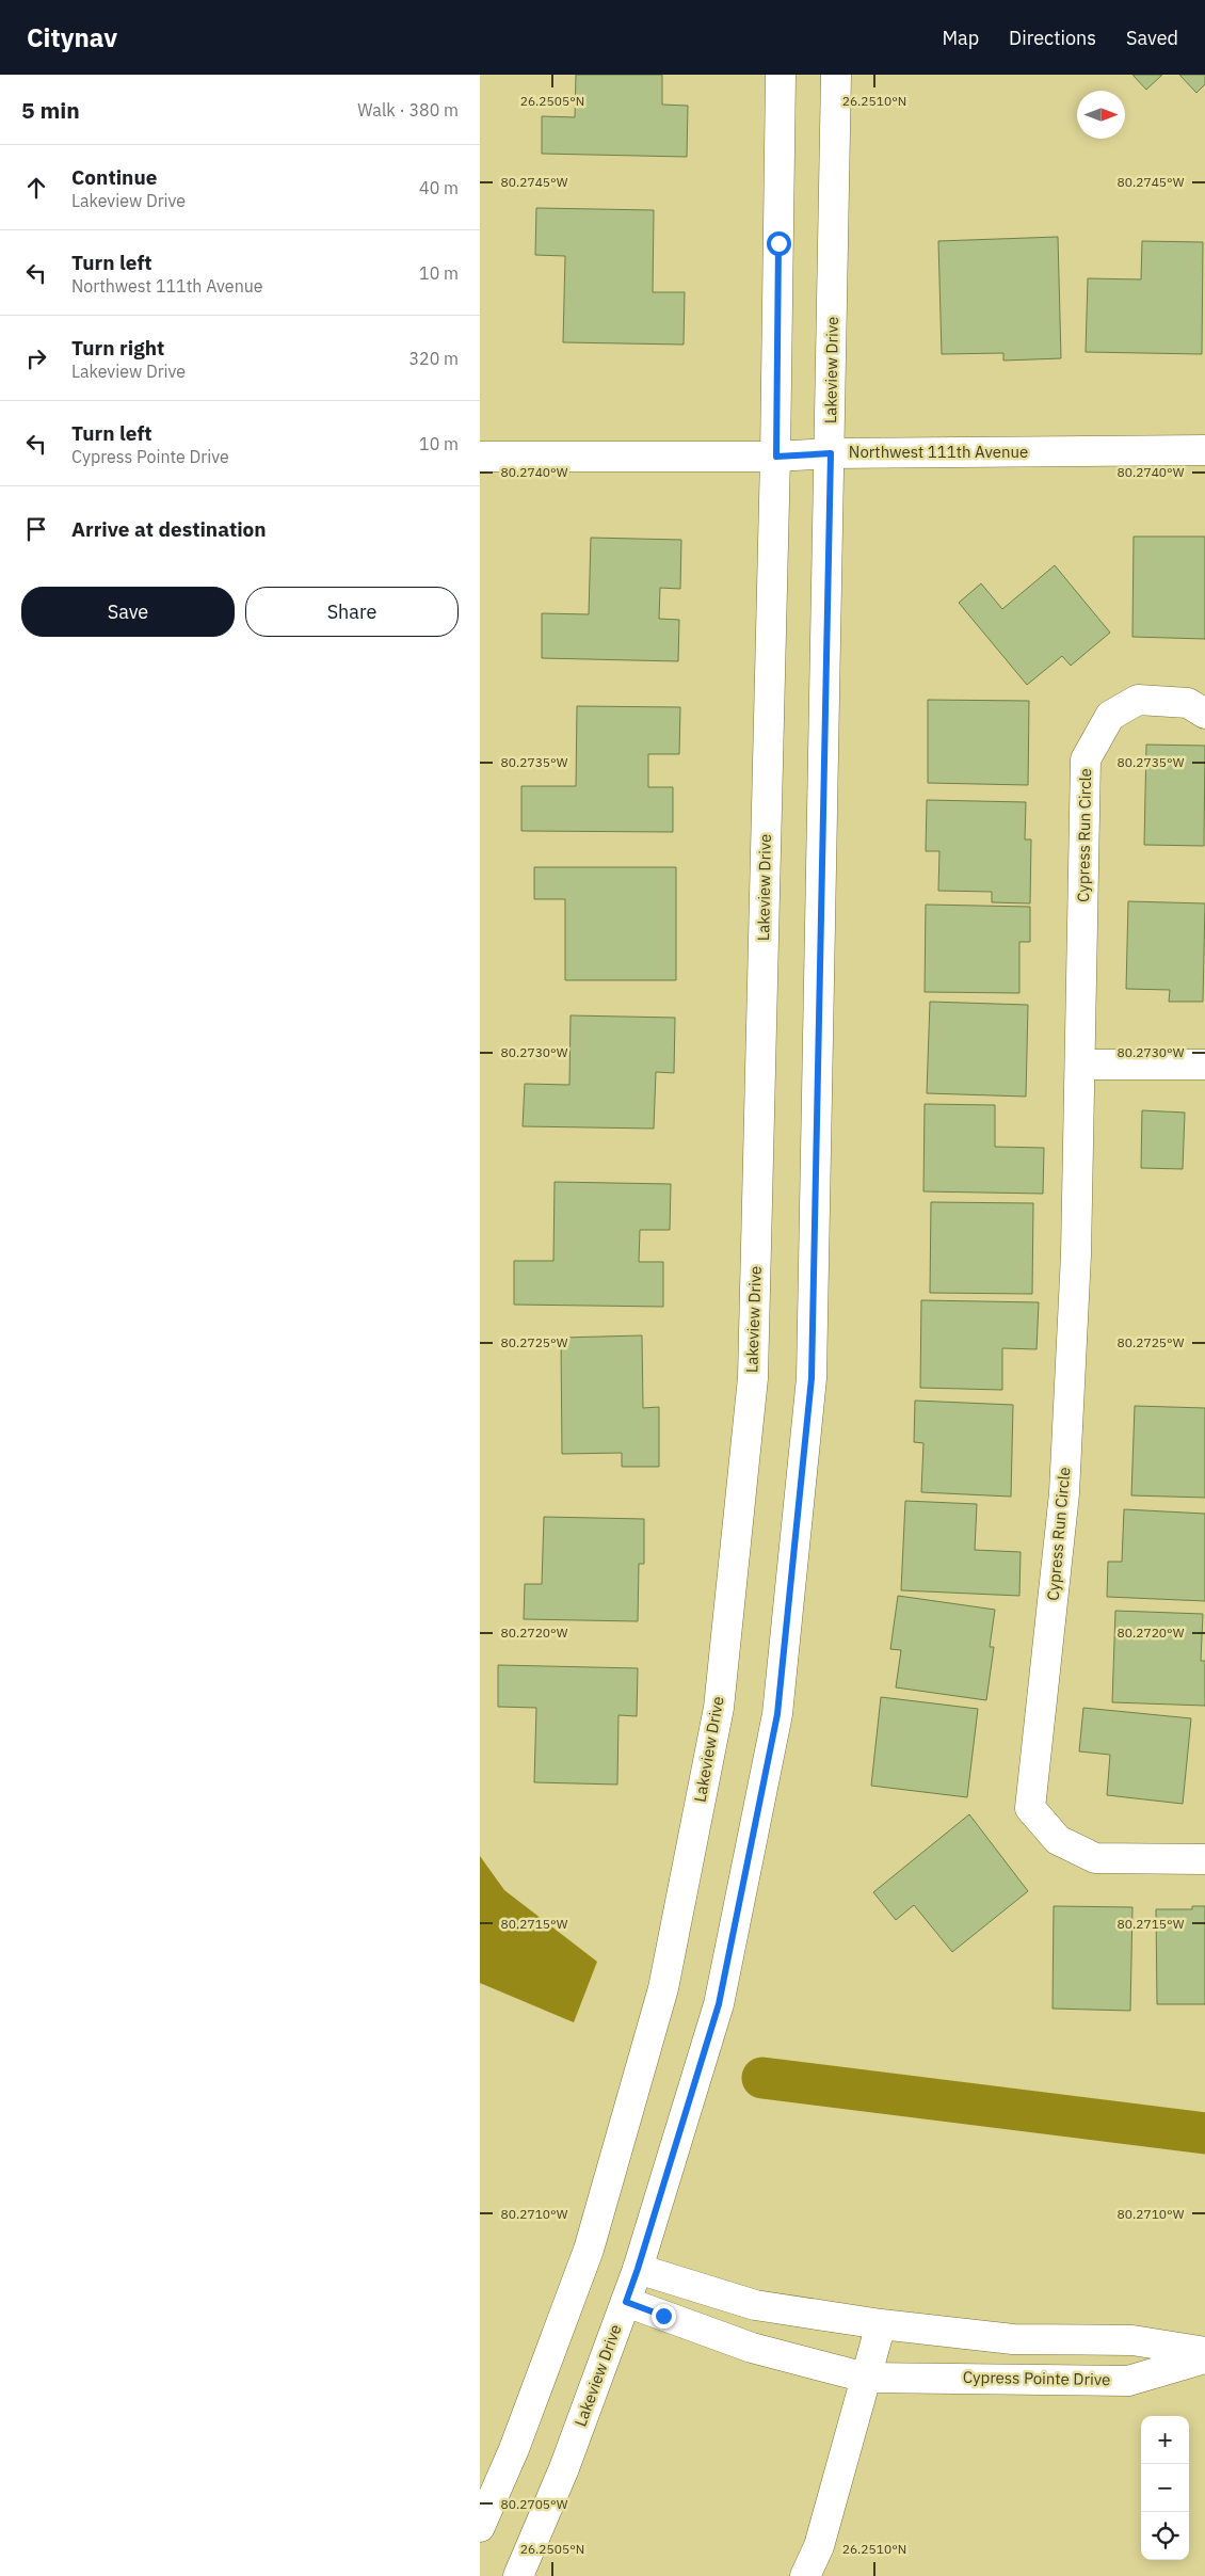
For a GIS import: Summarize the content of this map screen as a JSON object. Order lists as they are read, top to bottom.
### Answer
{
  "streets": {
    "street": [
      "Lakeview Drive",
      "Northwest 111th Avenue",
      "Cypress Run Circle",
      "Cypress Pointe Drive"
    ]
  },
  "crossings": [
    ["Lakeview Drive", "Northwest 111th Avenue"],
    ["Lakeview Drive", "Cypress Pointe Drive"]
  ],
  "north": "right",
  "page": {
    "header": "Citynav",
    "nav": ["Map", "Directions", "Saved"],
    "heading": ["5 min", "Walk · 380 m"],
    "list": [
      ["Continue", "Lakeview Drive", "40 m"],
      ["Turn left", "Northwest 111th Avenue", "10 m"],
      ["Turn right", "Lakeview Drive", "320 m"],
      ["Turn left", "Cypress Pointe Drive", "10 m"],
      "Arrive at destination"
    ],
    "buttons": ["Save", "Share"],
    "map_buttons": ["+", "−"]
  },
  "coordinates": [
    "26.2505°N",
    "26.2510°N",
    "80.2745°W",
    "80.2740°W",
    "80.2735°W",
    "80.2730°W",
    "80.2725°W",
    "80.2720°W",
    "80.2715°W",
    "80.2710°W",
    "80.2705°W"
  ]
}
